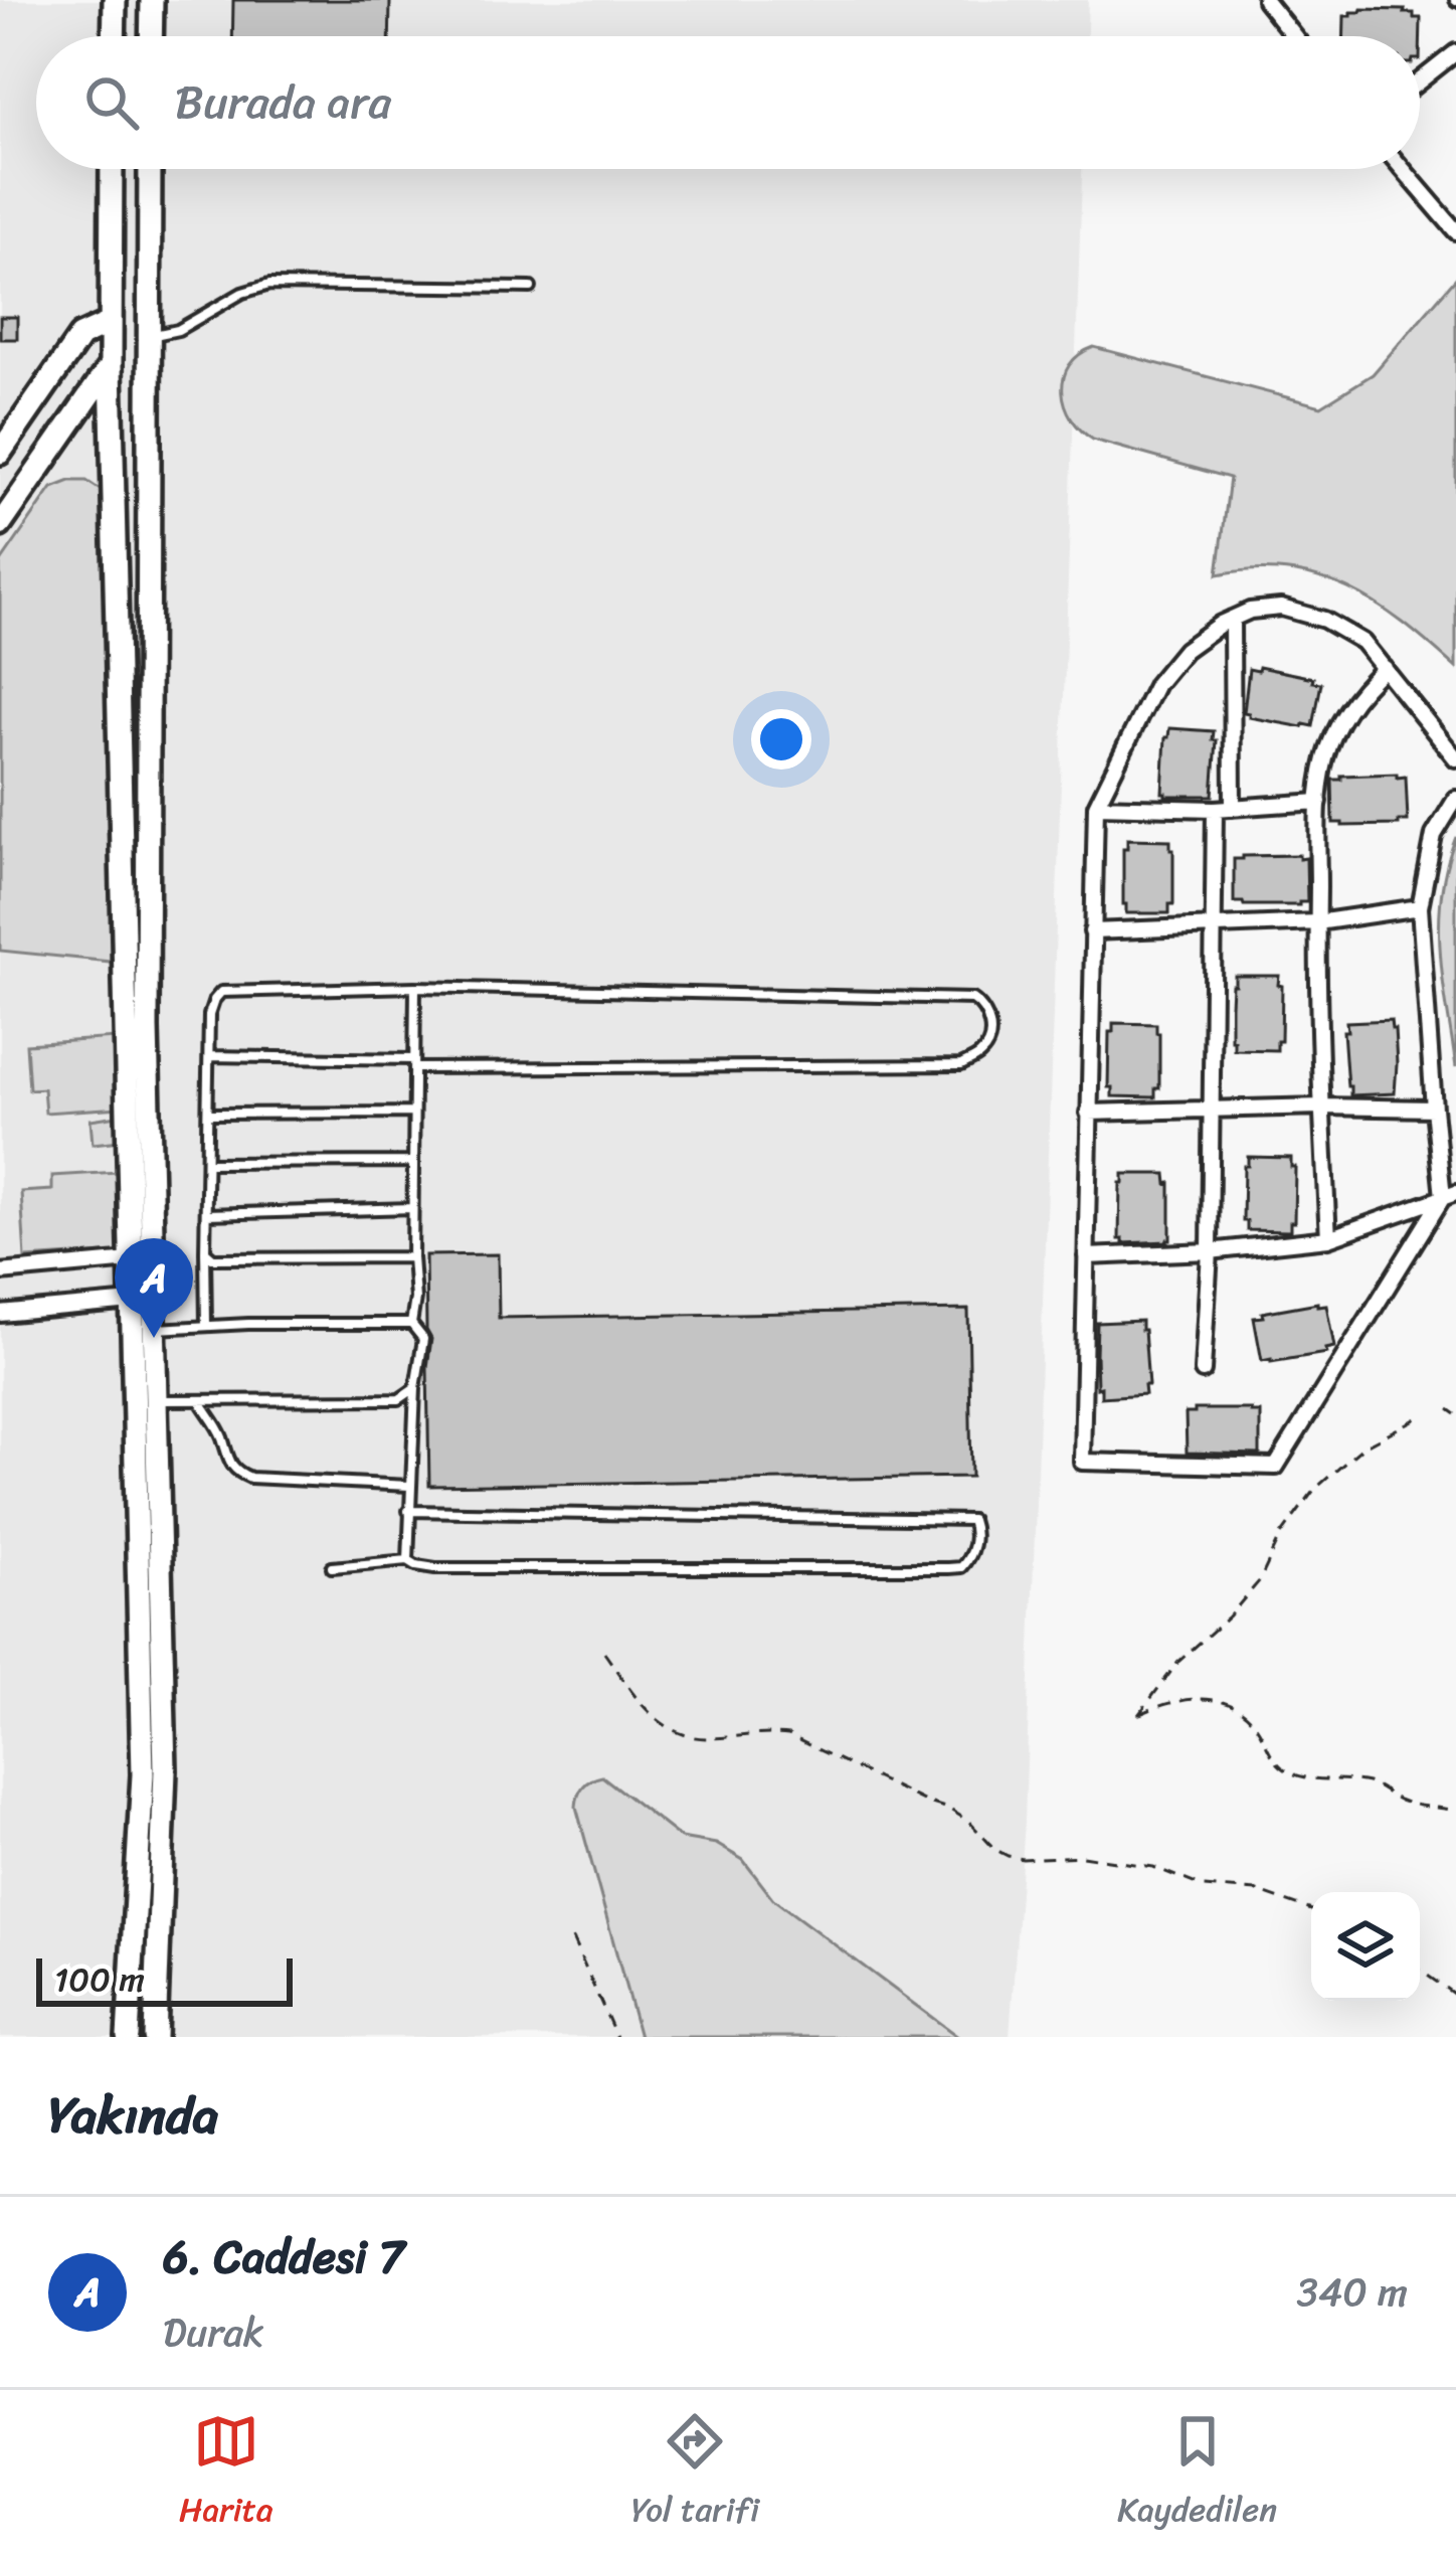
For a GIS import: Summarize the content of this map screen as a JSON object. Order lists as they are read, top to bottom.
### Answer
{
  "scale_bar": "100 m",
  "page": {
    "search": "Burada ara",
    "pins": "A",
    "scale": "100 m",
    "heading": "Yakında",
    "list": [
      {
        "mark": "A",
        "name": "6. Caddesi 7",
        "note": "Durak",
        "value": "340 m"
      }
    ],
    "nav": ["Harita", "Yol tarifi", "Kaydedilen"]
  }
}
